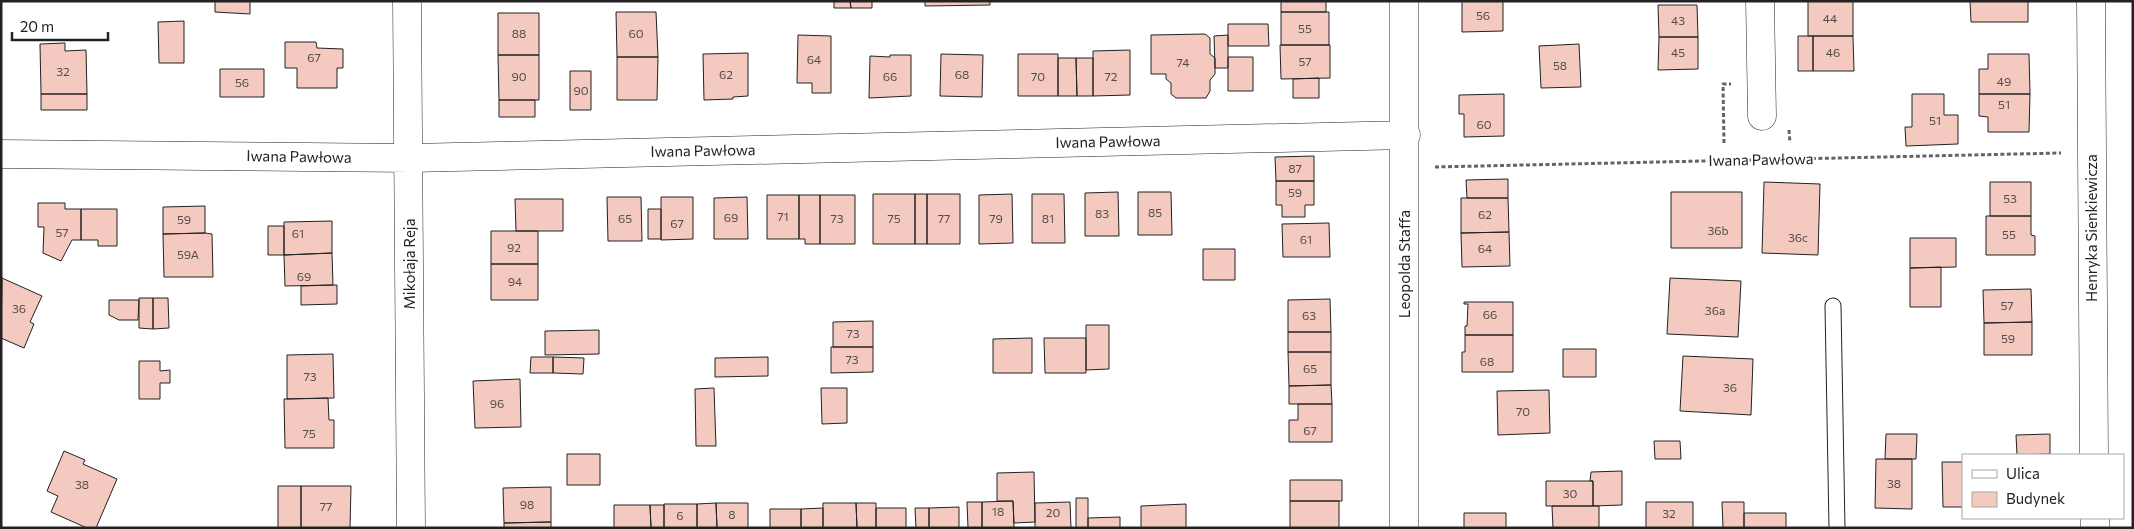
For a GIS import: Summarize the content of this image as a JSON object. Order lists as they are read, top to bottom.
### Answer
{
  "streets": {
    "street": [
      "Iwana Pawłowa",
      "Henryka Sienkiewicza",
      "Mikołaja Reja",
      "Leopolda Staffa"
    ]
  },
  "crossings": [
    ["Iwana Pawłowa", "Henryka Sienkiewicza"],
    ["Iwana Pawłowa", "Mikołaja Reja"],
    ["Iwana Pawłowa", "Leopolda Staffa"]
  ],
  "house_numbers": [
    "56",
    "44",
    "43",
    "55",
    "88",
    "60",
    "45",
    "46",
    "67",
    "64",
    "57",
    "74",
    "58",
    "32",
    "62",
    "68",
    "90",
    "66",
    "70",
    "72",
    "49",
    "56",
    "90",
    "51",
    "51",
    "60",
    "87",
    "59",
    "53",
    "85",
    "83",
    "62",
    "71",
    "69",
    "65",
    "73",
    "75",
    "77",
    "79",
    "81",
    "59",
    "67",
    "36b",
    "57",
    "61",
    "55",
    "36c",
    "61",
    "92",
    "64",
    "59A",
    "69",
    "94",
    "57",
    "36",
    "36a",
    "66",
    "63",
    "73",
    "59",
    "73",
    "68",
    "65",
    "73",
    "36",
    "96",
    "70",
    "67",
    "75",
    "38",
    "38",
    "30",
    "98",
    "77",
    "18",
    "20",
    "32",
    "8",
    "6"
  ],
  "legend": ["Ulica", "Budynek"],
  "scale_bar": "20 m"
}
